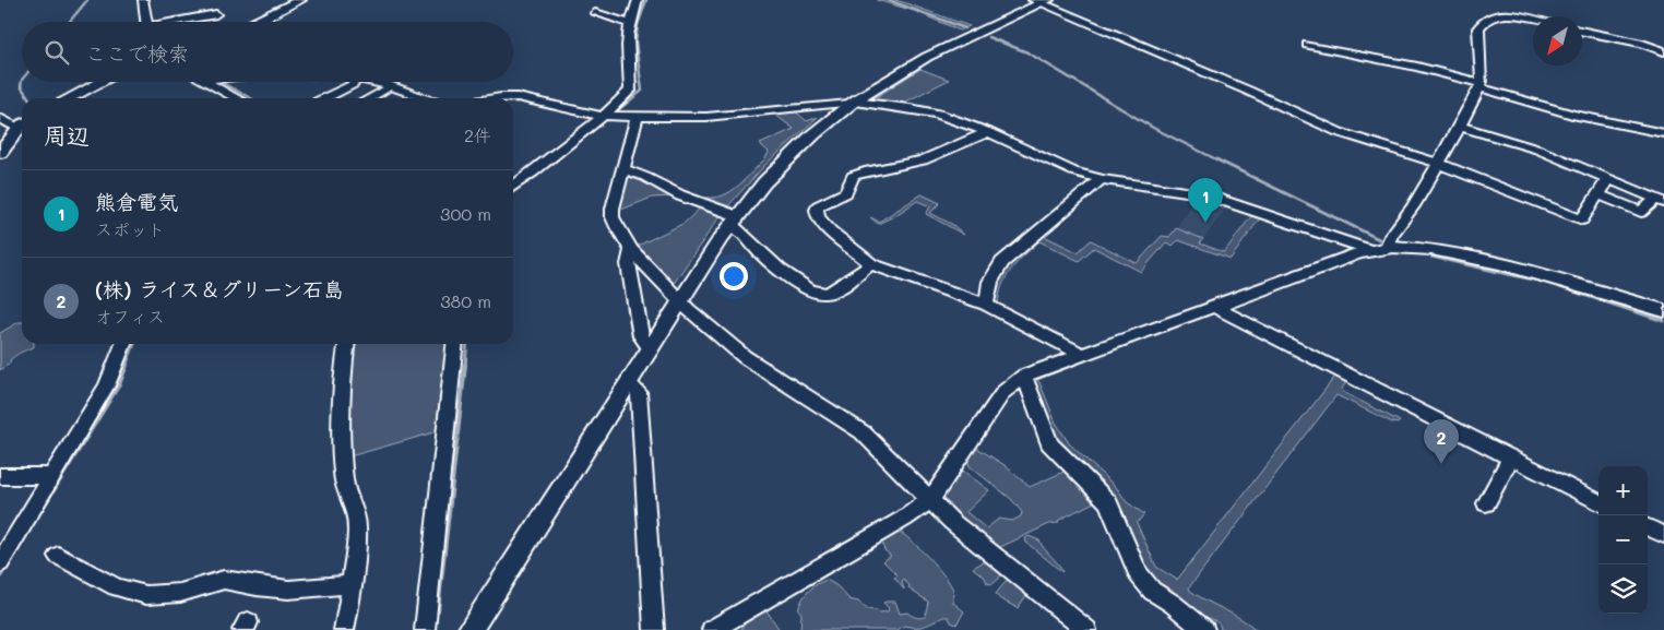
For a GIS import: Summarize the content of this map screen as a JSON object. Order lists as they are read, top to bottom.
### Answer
{
  "north": "bottom left",
  "page": {
    "search": "ここで検索",
    "heading": ["周辺", "2件"],
    "list": [
      {
        "mark": "1",
        "name": "熊倉電気",
        "note": "スポット",
        "value": "300 m"
      },
      {
        "mark": "2",
        "name": "(株) ライス＆グリーン石島",
        "note": "オフィス",
        "value": "380 m"
      }
    ],
    "pins": ["1", "2"],
    "map_buttons": ["+", "−"]
  }
}
